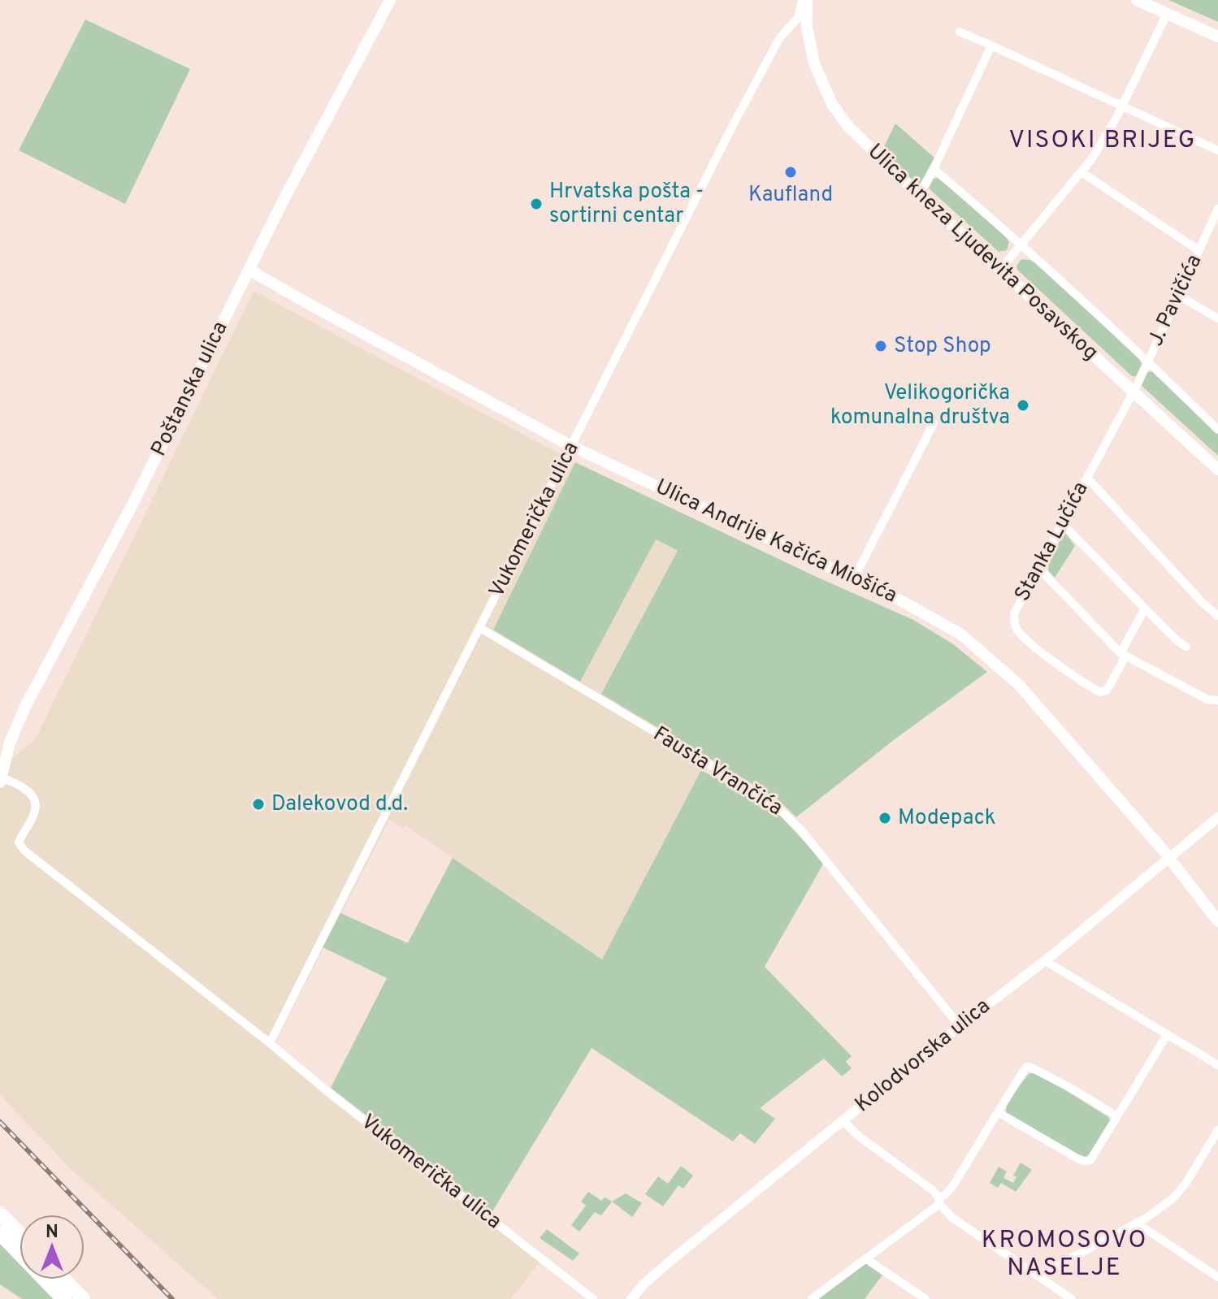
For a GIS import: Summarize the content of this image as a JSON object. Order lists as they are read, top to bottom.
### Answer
{
  "streets": {
    "main road": ["Ulica kneza Ljudevita Posavskog", "Poštanska ulica", "Ulica Andrije Kačića Miošića"],
    "street": [
      "J. Pavičića",
      "Vukomerička ulica",
      "Stanka Lučića",
      "Fausta Vrančića",
      "Kolodvorska ulica"
    ]
  },
  "crossings": [
    ["Ulica kneza Ljudevita Posavskog", "J. Pavičića"],
    ["Ulica kneza Ljudevita Posavskog", "Vukomerička ulica"],
    ["Ulica kneza Ljudevita Posavskog", "Stanka Lučića"],
    ["J. Pavičića", "Stanka Lučića"],
    ["Poštanska ulica", "Vukomerička ulica"],
    ["Poštanska ulica", "Ulica Andrije Kačića Miošića"],
    ["Vukomerička ulica", "Ulica Andrije Kačića Miošića"],
    ["Vukomerička ulica", "Fausta Vrančića"],
    ["Ulica Andrije Kačića Miošića", "Kolodvorska ulica"],
    ["Fausta Vrančića", "Kolodvorska ulica"]
  ],
  "districts": ["VISOKI BRIJEG", "KROMOSOVO NASELJE"],
  "places": [
    "Kaufland",
    "Hrvatska pošta - sortirni centar",
    "Stop Shop",
    "Velikogorička komunalna društva",
    "Dalekovod d.d.",
    "Modepack"
  ],
  "north": "top"
}
